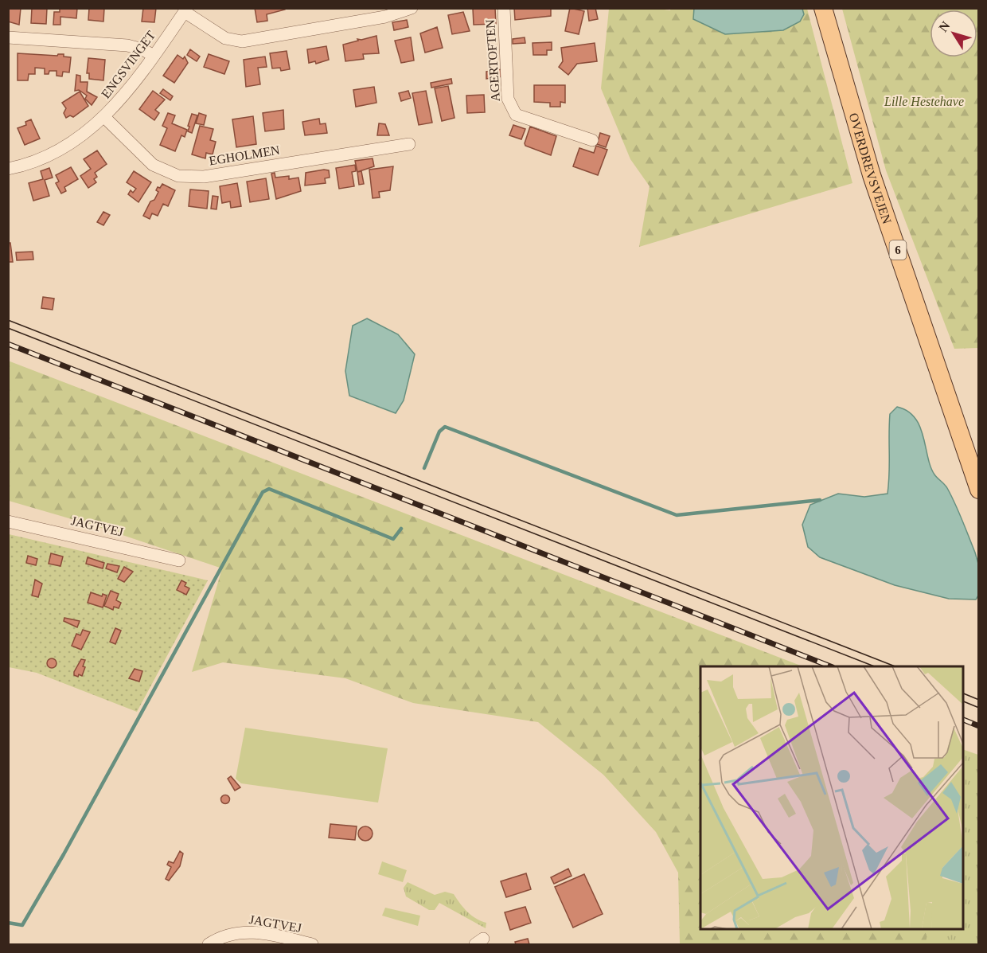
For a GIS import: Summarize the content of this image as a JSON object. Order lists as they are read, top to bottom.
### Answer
{
  "streets": {
    "main road": ["OVERDREVSVEJEN", "6"],
    "street": [
      "AGERTOFTEN",
      "ENGSVINGET",
      "EGHOLMEN",
      "JAGTVEJ"
    ]
  },
  "crossings": [
    ["ENGSVINGET", "EGHOLMEN"]
  ],
  "parks": ["Lille Hestehave"],
  "north": "top left"
}
